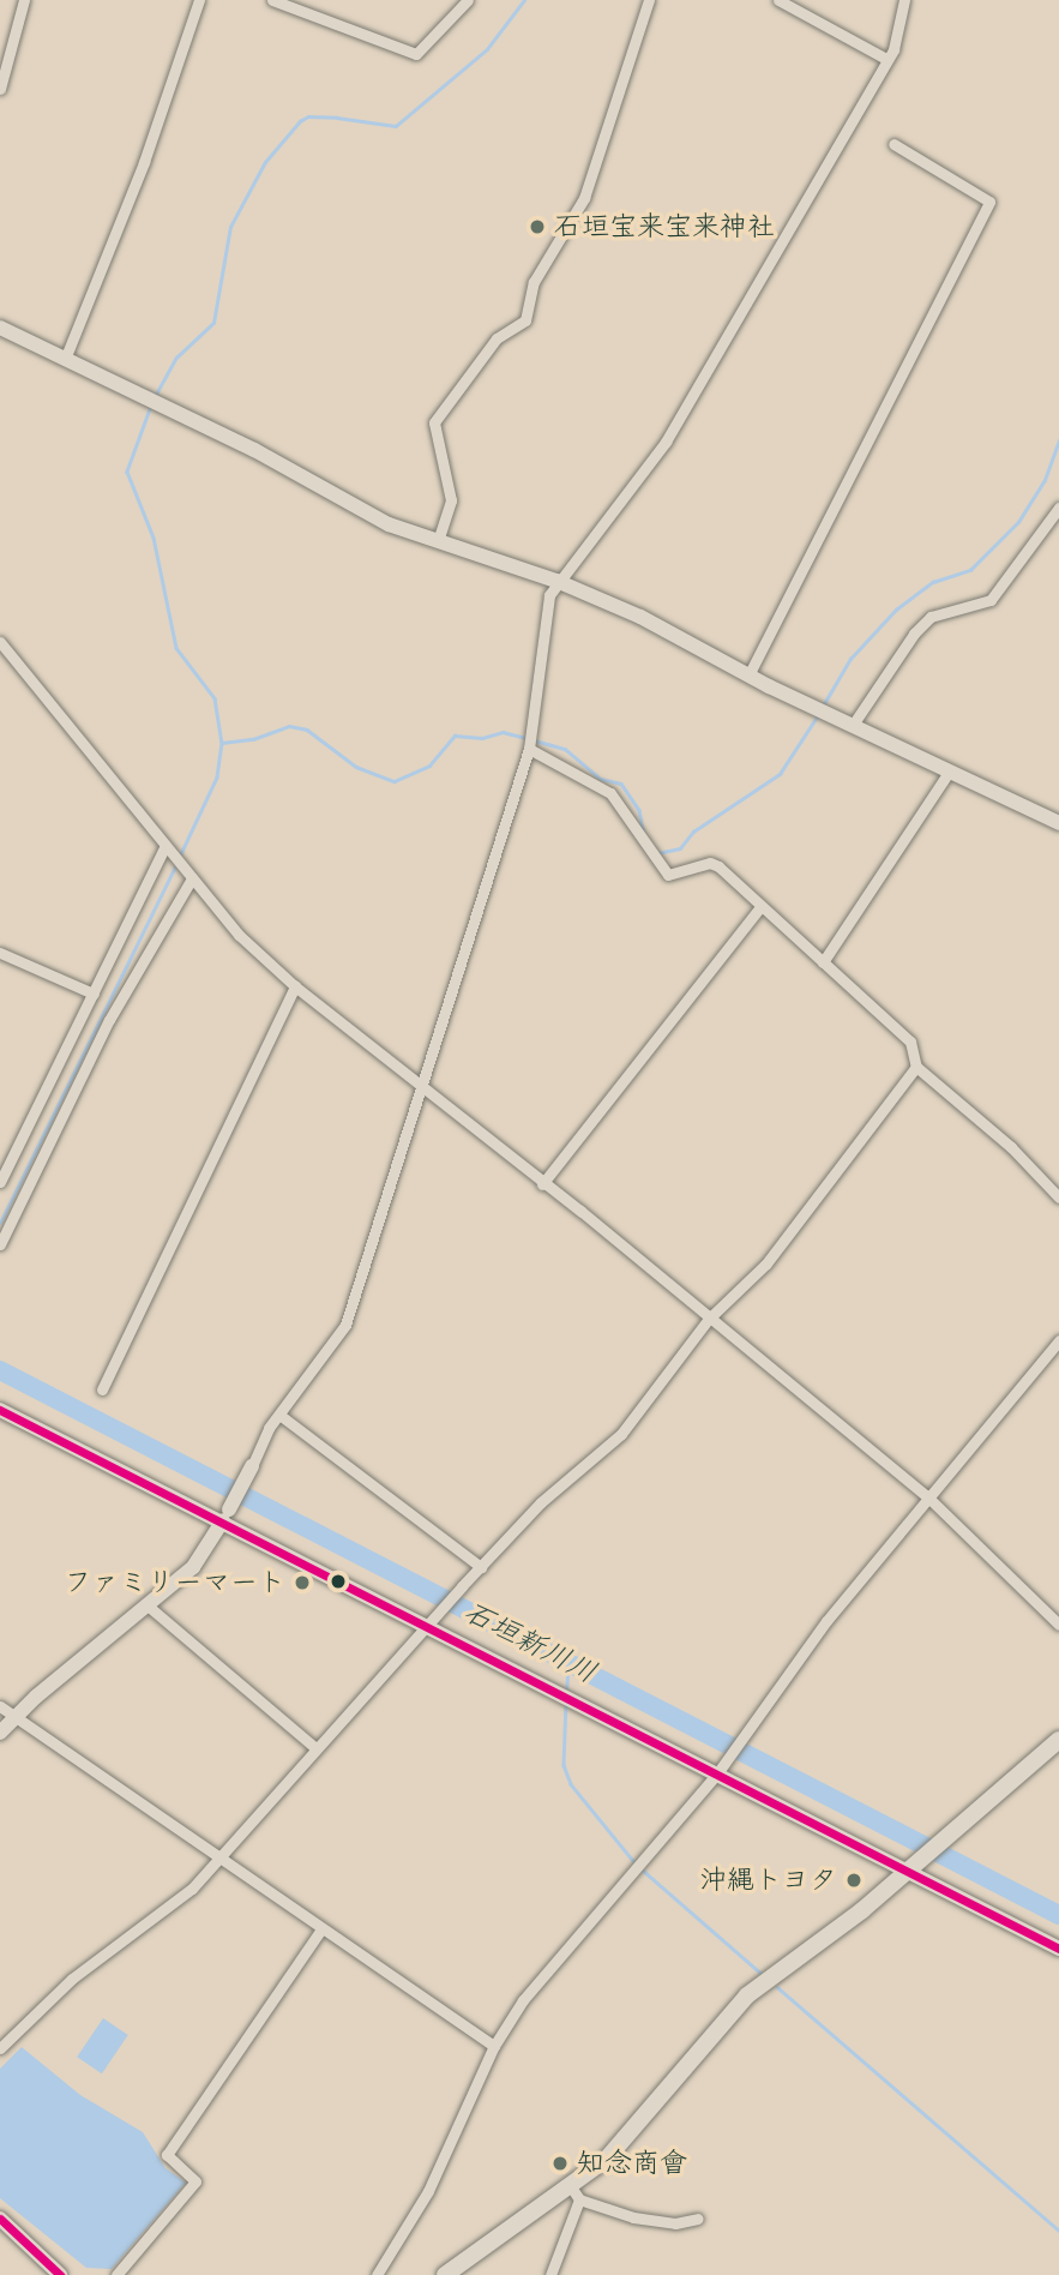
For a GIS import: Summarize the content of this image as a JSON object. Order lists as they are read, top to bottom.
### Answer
{
  "water": ["石垣新川川"],
  "places": [
    "石垣宝来宝来神社",
    "ファミリーマート",
    "沖縄トヨタ",
    "知念商會"
  ]
}
